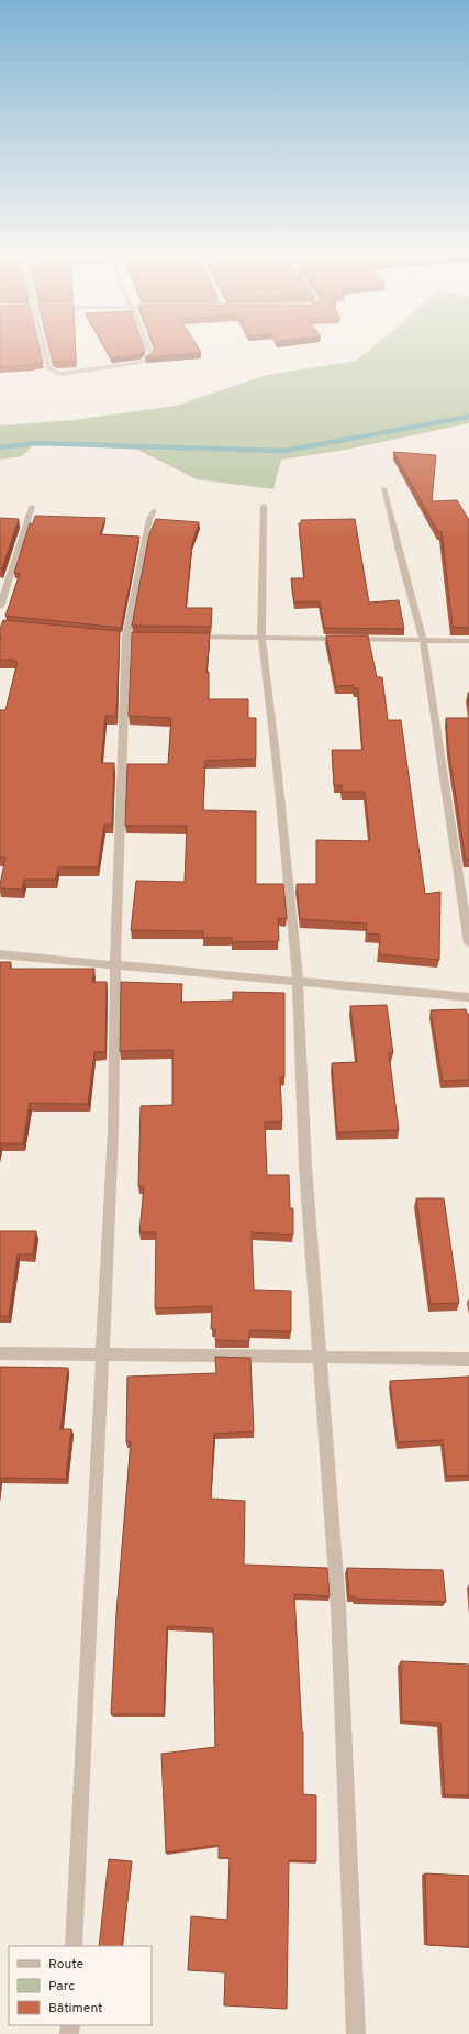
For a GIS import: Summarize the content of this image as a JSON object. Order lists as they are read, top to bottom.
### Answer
{
  "legend": ["Route", "Parc", "Bâtiment"]
}
